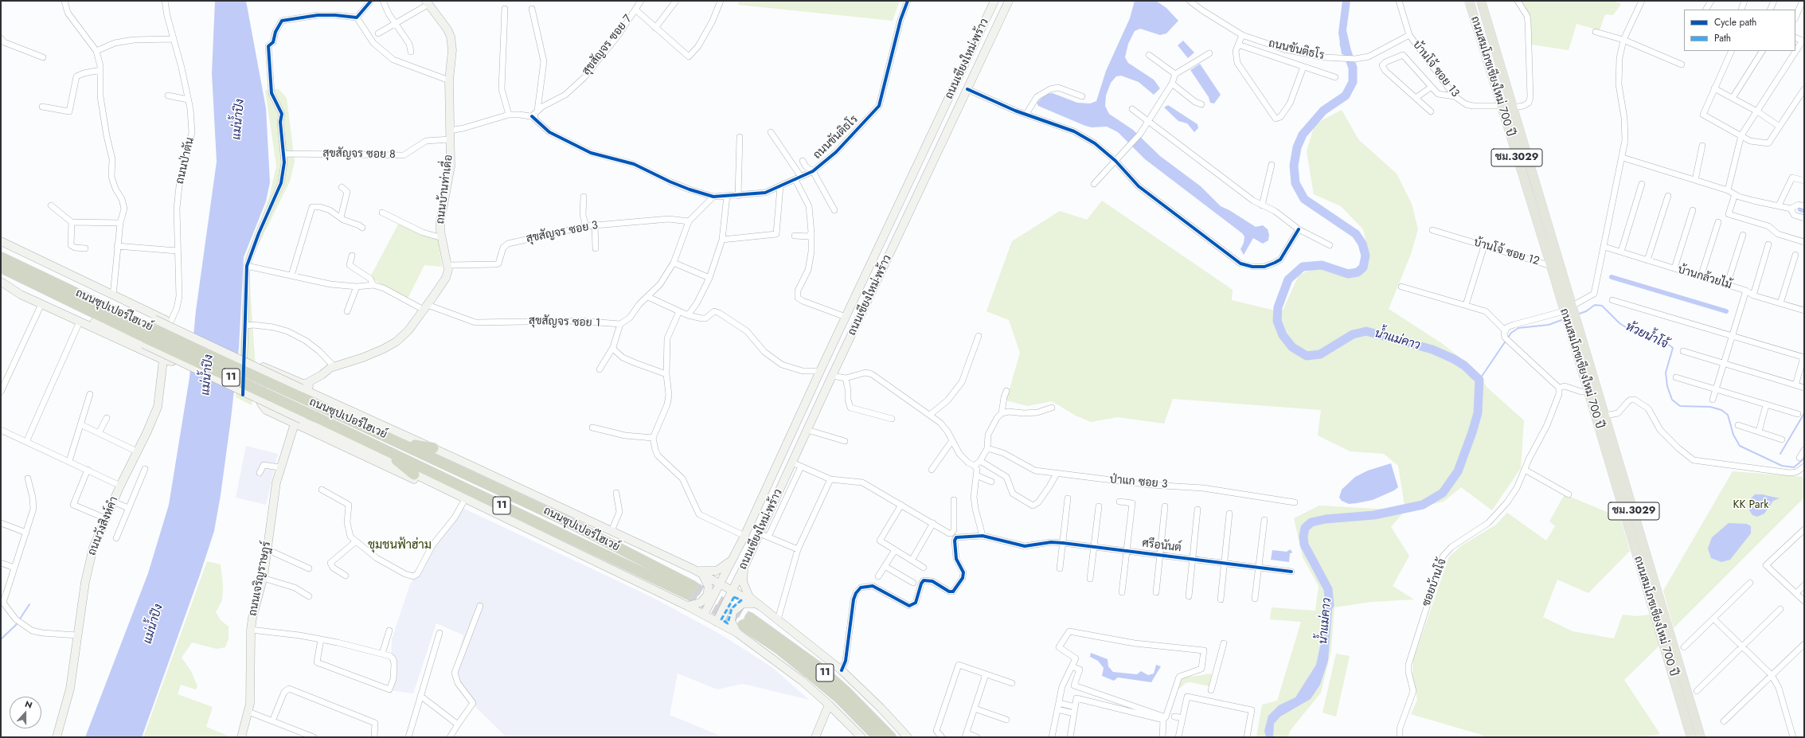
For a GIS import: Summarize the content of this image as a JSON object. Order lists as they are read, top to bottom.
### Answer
{
  "streets": {
    "highway": ["ถนนซุปเปอร์ไฮเวย์", "11"],
    "main road": [
      "ถนนเชียงใหม่-พร้าว",
      "ถนนสมโภชเชียงใหม่ 700 ปี",
      "ชม.3029",
      "ถนนบ้านท่าเดื่อ",
      "ถนนวังสิงห์คำ",
      "ถนนเจริญราษฎร์"
    ],
    "street": [
      "สุขสัญจร ซอย 7",
      "ถนนขันติธโร",
      "บ้านโจ้ ซอย 13",
      "สุขสัญจร ซอย 8",
      "ถนนป่าตัน",
      "สุขสัญจร ซอย 3",
      "บ้านโจ้ ซอย 12",
      "บ้านกล้วยไม้",
      "สุขสัญจร ซอย 1",
      "ป่าแก ซอย 3",
      "ศรีอนันต์",
      "ซอยบ้านโจ้"
    ]
  },
  "crossings": [
    ["สุขสัญจร ซอย 7", "ถนนขันติธโร"],
    ["ถนนขันติธโร", "บ้านโจ้ ซอย 13"],
    ["บ้านโจ้ ซอย 13", "ถนนสมโภชเชียงใหม่ 700 ปี"],
    ["ถนนสมโภชเชียงใหม่ 700 ปี", "บ้านโจ้ ซอย 12"],
    ["สุขสัญจร ซอย 8", "ถนนบ้านท่าเดื่อ"],
    ["ถนนบ้านท่าเดื่อ", "สุขสัญจร ซอย 3"]
  ],
  "districts": ["ชุมชนฟ้าฮ่าม"],
  "water": ["แม่น้ำปิง", "ห้วยน้ำโจ้", "น้ำแม่คาว"],
  "parks": ["KK Park"],
  "legend": ["Cycle path", "Path"],
  "north": "top"
}
